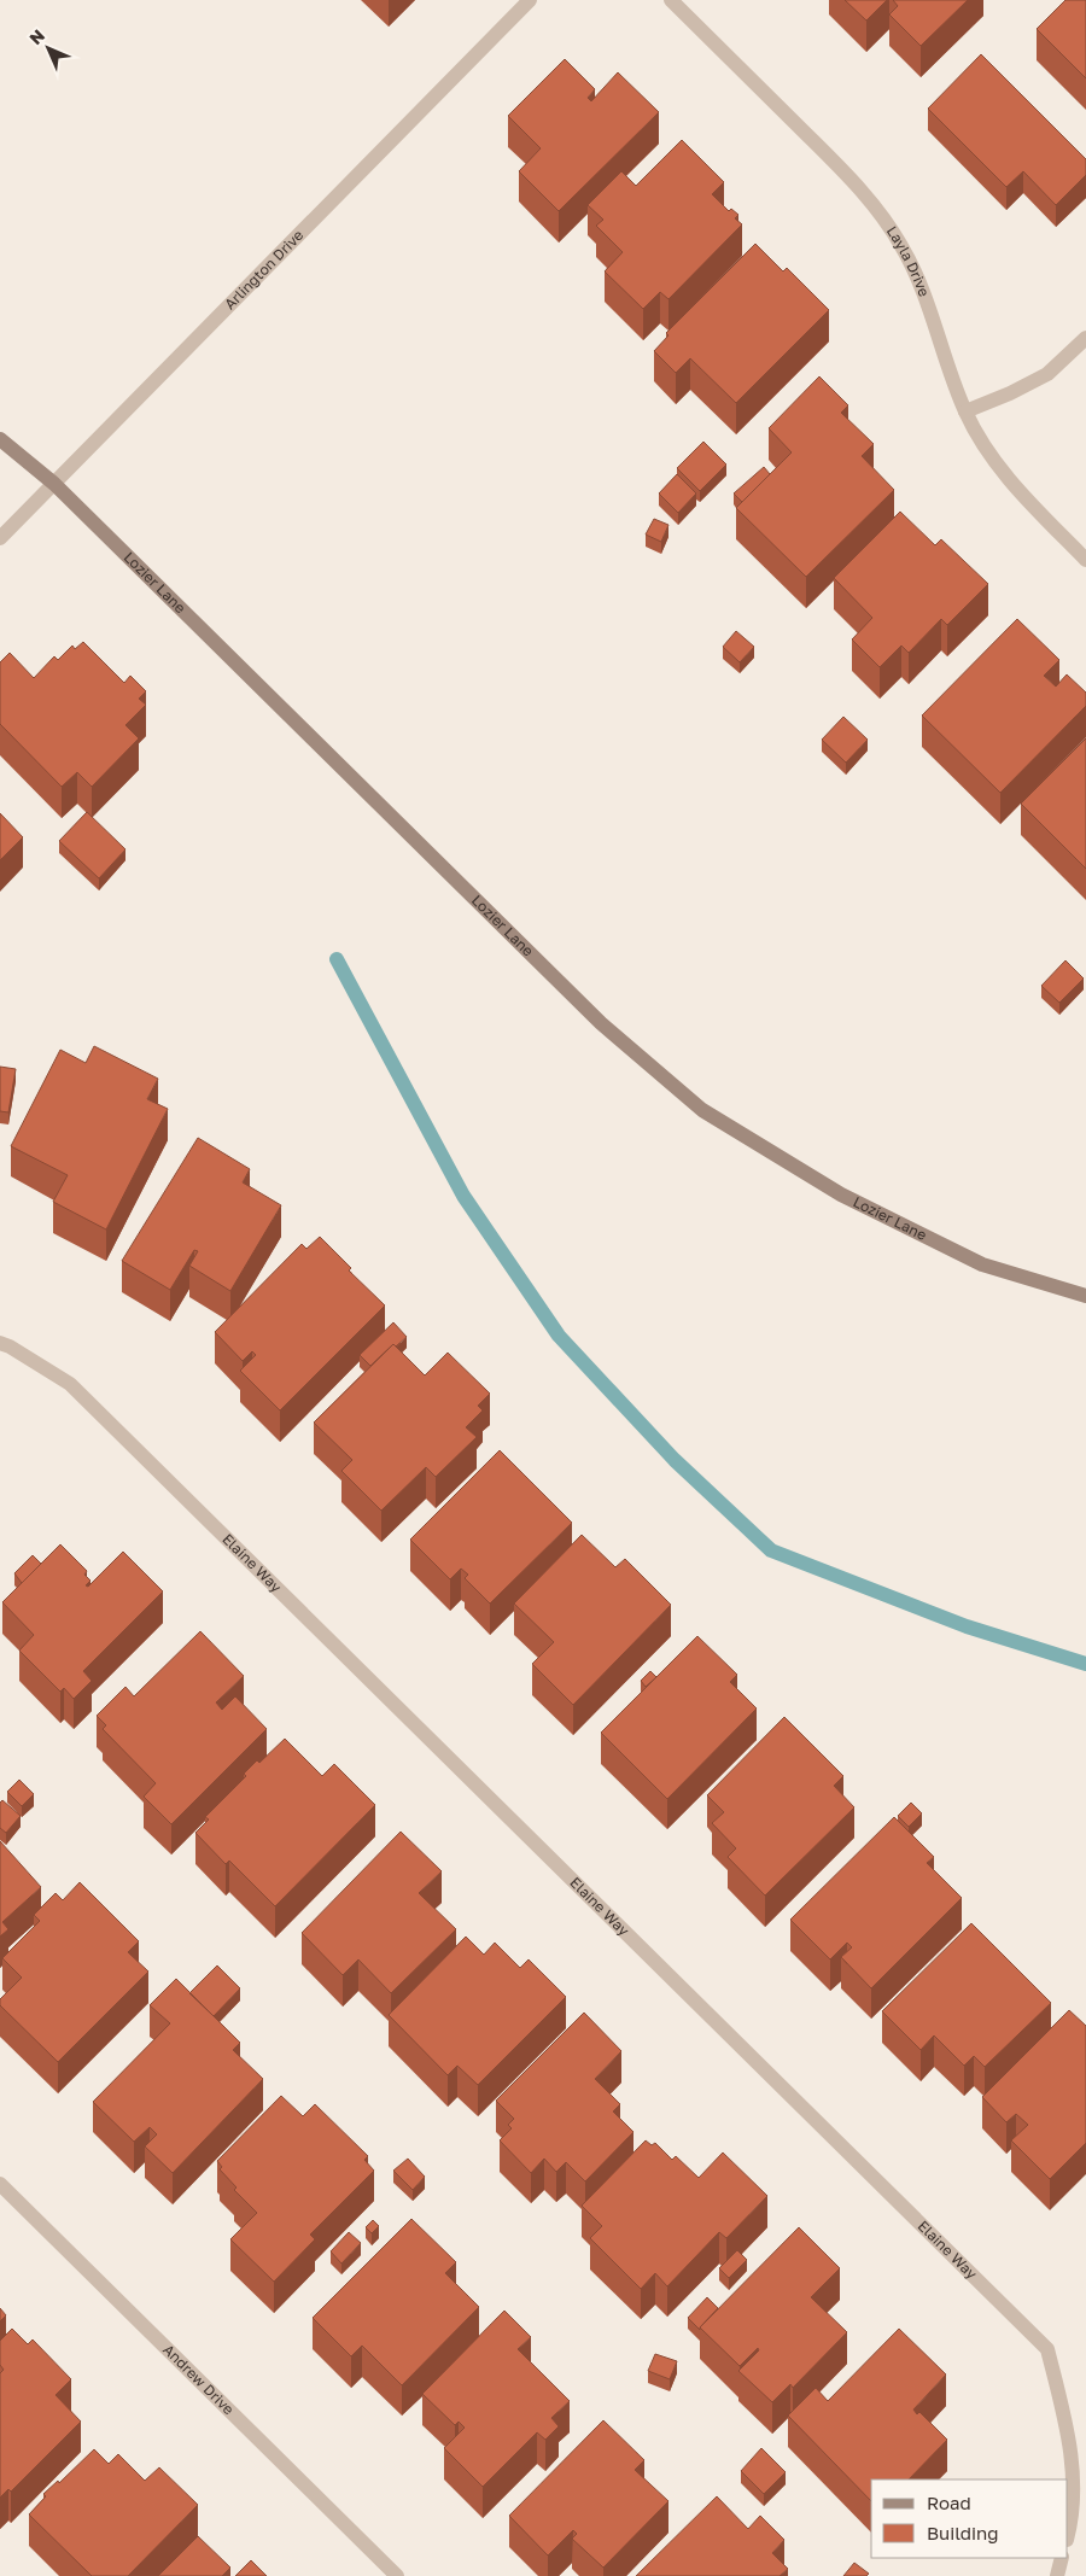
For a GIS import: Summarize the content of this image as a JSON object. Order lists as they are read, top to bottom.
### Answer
{
  "streets": {
    "main road": ["Lozier Lane"],
    "street": [
      "Layla Drive",
      "Arlington Drive",
      "Elaine Way",
      "Andrew Drive"
    ]
  },
  "crossings": [
    ["Arlington Drive", "Lozier Lane"]
  ],
  "legend": ["Road", "Building"],
  "north": "top left"
}
